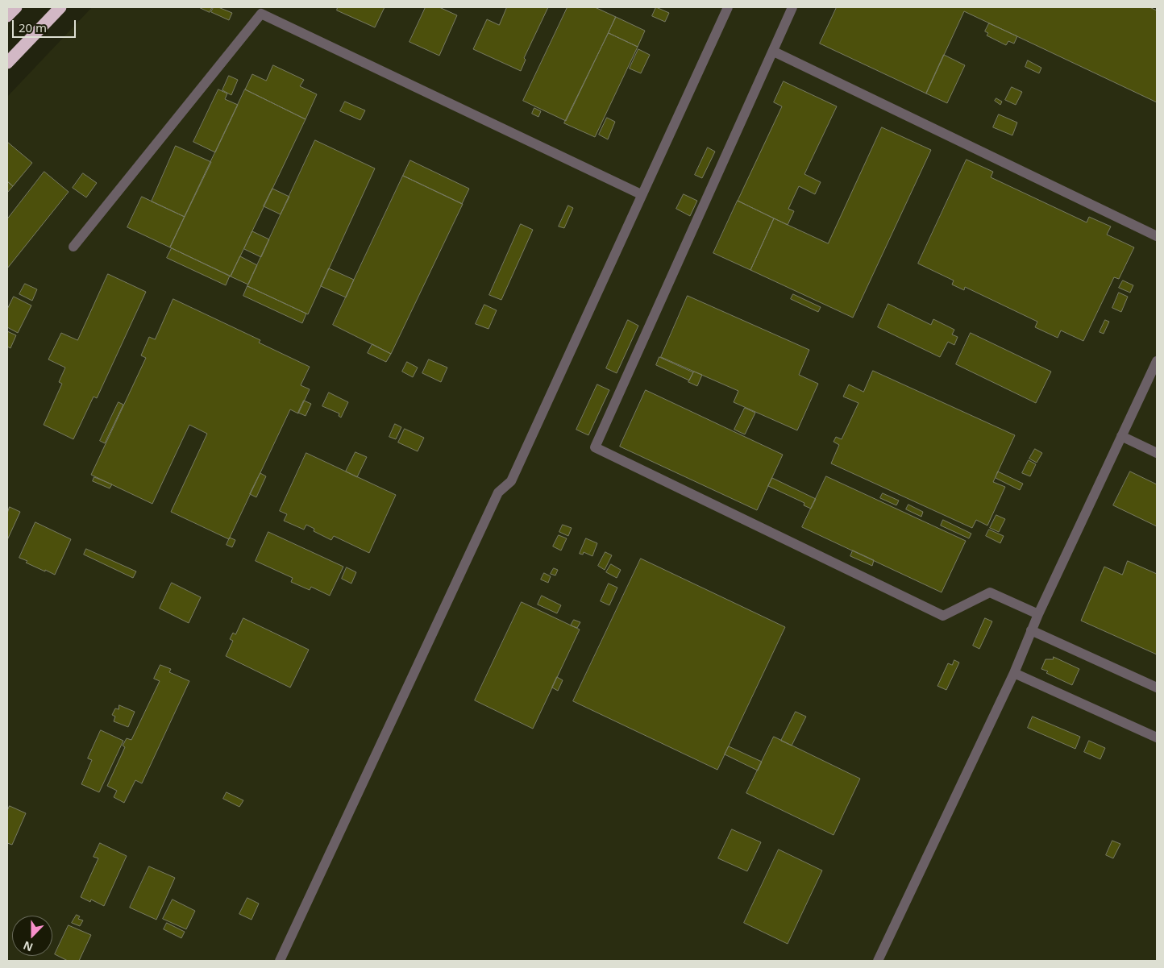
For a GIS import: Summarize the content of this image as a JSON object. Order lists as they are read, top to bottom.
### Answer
{
  "scale_bar": "20 m",
  "north": "bottom"
}
